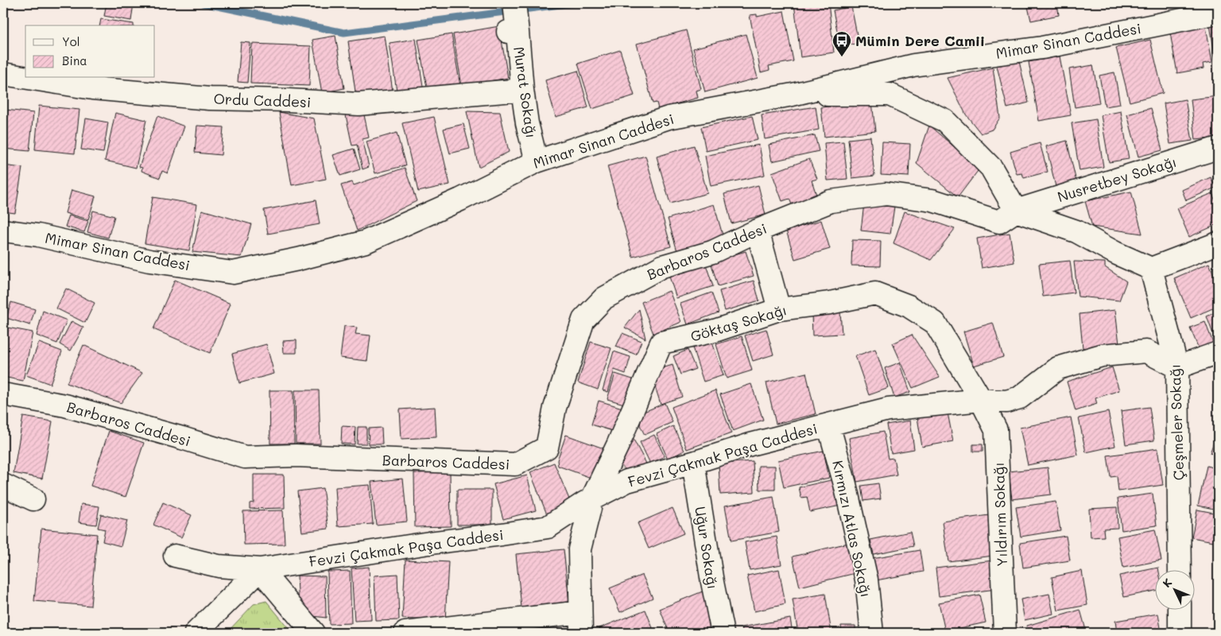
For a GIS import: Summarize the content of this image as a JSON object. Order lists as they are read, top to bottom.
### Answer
{
  "streets": {
    "street": [
      "Mimar Sinan Caddesi",
      "Murat Sokağı",
      "Ordu Caddesi",
      "Nusretbey Sokağı",
      "Barbaros Caddesi",
      "Göktaş Sokağı",
      "Çeşmeler Sokağı",
      "Fevzi Çakmak Paşa Caddesi",
      "Yıldırım Sokağı",
      "Kırmızı Atlas Sokağı",
      "Uğur Sokağı"
    ]
  },
  "crossings": [
    ["Mimar Sinan Caddesi", "Murat Sokağı"],
    ["Murat Sokağı", "Ordu Caddesi"],
    ["Nusretbey Sokağı", "Barbaros Caddesi"],
    ["Göktaş Sokağı", "Fevzi Çakmak Paşa Caddesi"],
    ["Göktaş Sokağı", "Yıldırım Sokağı"],
    ["Çeşmeler Sokağı", "Fevzi Çakmak Paşa Caddesi"],
    ["Fevzi Çakmak Paşa Caddesi", "Yıldırım Sokağı"],
    ["Fevzi Çakmak Paşa Caddesi", "Kırmızı Atlas Sokağı"],
    ["Fevzi Çakmak Paşa Caddesi", "Uğur Sokağı"]
  ],
  "places": {
    "bus stop": ["Mümin Dere Camii"]
  },
  "legend": ["Yol", "Bina"],
  "north": "top left"
}
